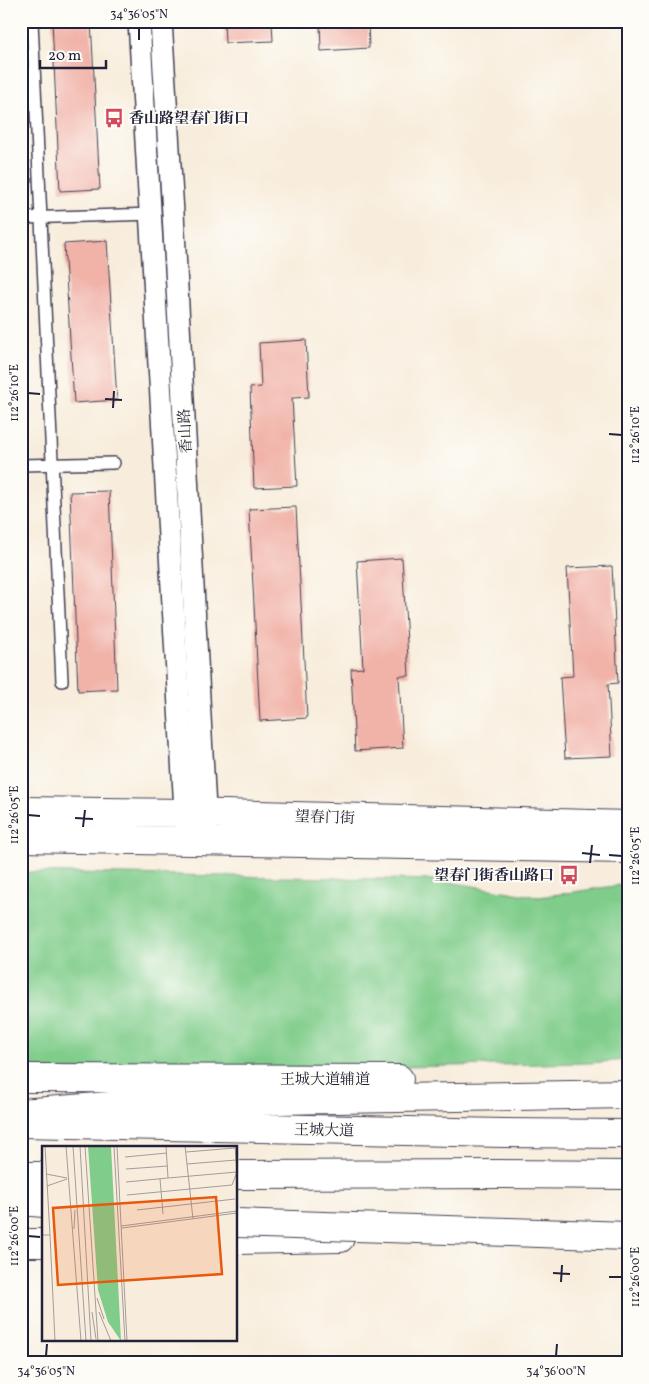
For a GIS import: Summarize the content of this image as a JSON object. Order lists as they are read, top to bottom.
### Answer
{
  "streets": {
    "main road": ["望春门街", "王城大道辅道", "王城大道"],
    "street": ["香山路"]
  },
  "crossings": [
    ["香山路", "望春门街"]
  ],
  "places": {
    "bus stop": ["香山路望春门街口", "望春门街香山路口"]
  },
  "scale_bar": "20 m",
  "coordinates": [
    "34°36'05\"N",
    "112°26'10\"E",
    "112°26'05\"E",
    "112°26'00\"E",
    "34°36'00\"N"
  ]
}
